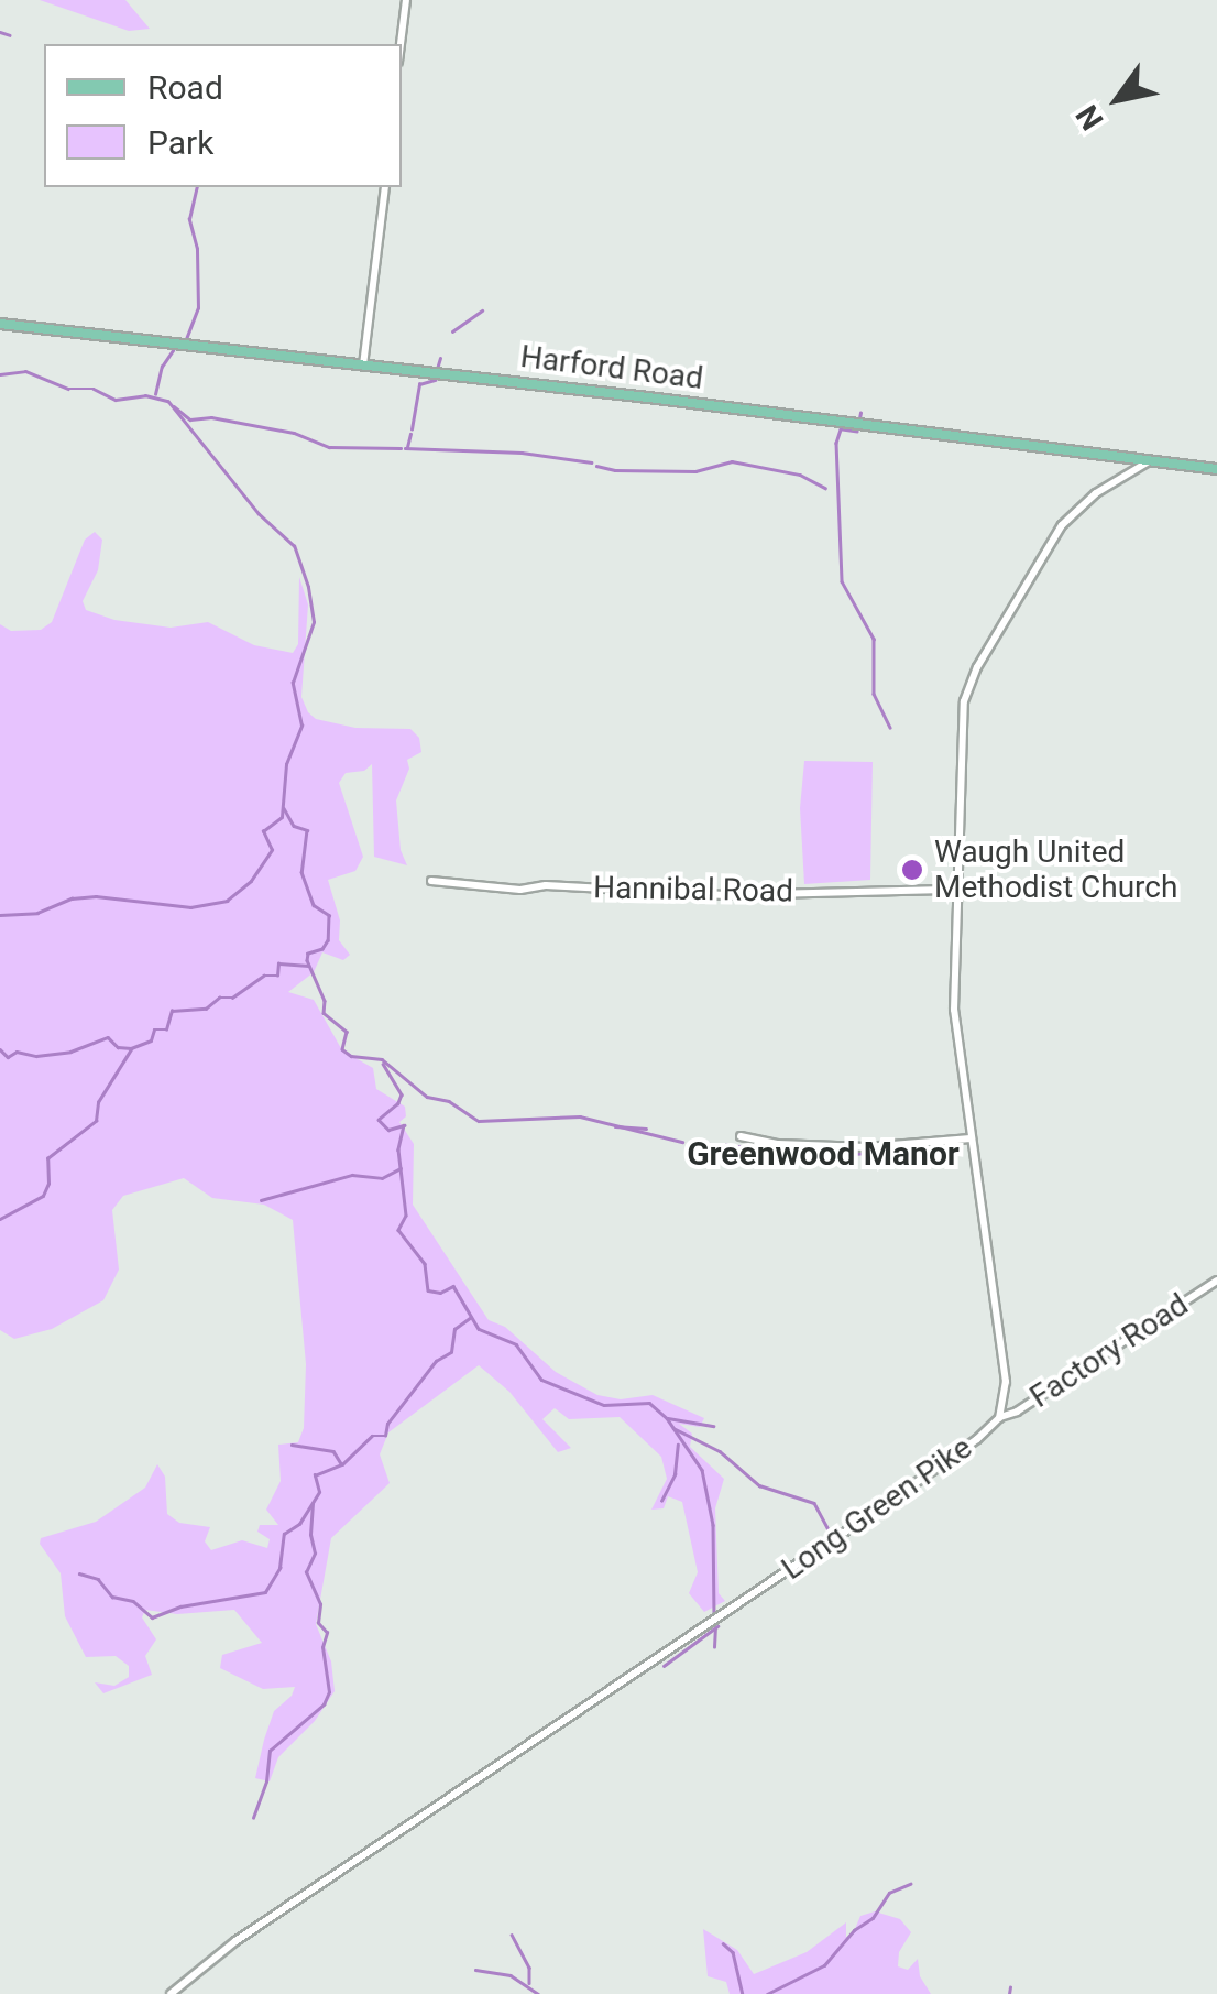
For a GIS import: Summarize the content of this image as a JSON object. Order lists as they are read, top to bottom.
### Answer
{
  "streets": {
    "main road": ["Harford Road"],
    "street": ["Hannibal Road", "Factory Road", "Long Green Pike"]
  },
  "crossings": [
    ["Harford Road", "Long Green Pike"],
    ["Hannibal Road", "Long Green Pike"],
    ["Factory Road", "Long Green Pike"]
  ],
  "districts": ["Greenwood Manor"],
  "places": ["Waugh United Methodist Church"],
  "legend": ["Road", "Park"],
  "north": "bottom left"
}
